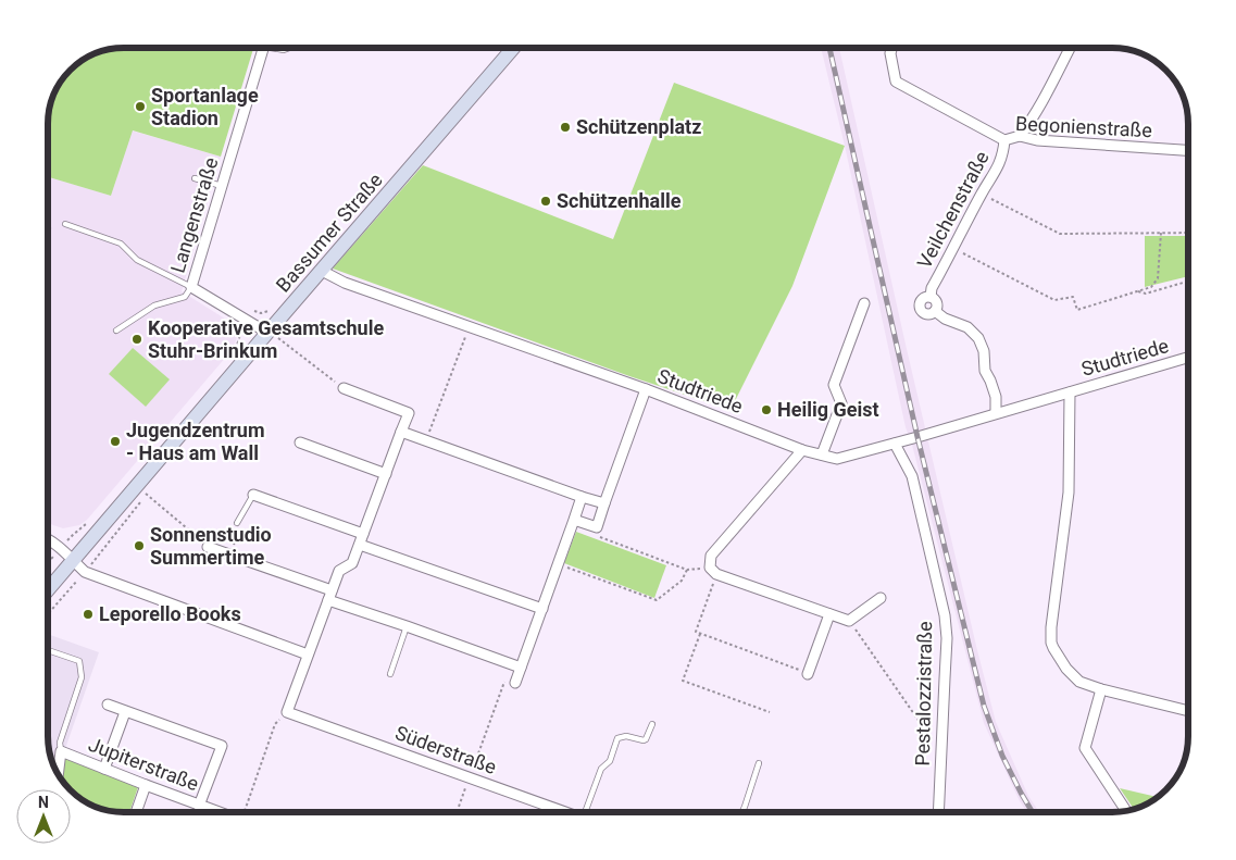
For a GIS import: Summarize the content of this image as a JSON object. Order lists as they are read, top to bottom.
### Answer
{
  "streets": {
    "street": [
      "Begonienstraße",
      "Veilchenstraße",
      "Langenstraße",
      "Bassumer Straße",
      "Studtriede",
      "Pestalozzistraße",
      "Süderstraße",
      "Jupiterstraße"
    ]
  },
  "crossings": [
    ["Begonienstraße", "Veilchenstraße"],
    ["Veilchenstraße", "Studtriede"],
    ["Langenstraße", "Bassumer Straße"],
    ["Bassumer Straße", "Studtriede"],
    ["Studtriede", "Pestalozzistraße"]
  ],
  "places": [
    "Sportanlage Stadion",
    "Schützenplatz",
    "Schützenhalle",
    "Kooperative Gesamtschule Stuhr-Brinkum",
    "Heilig Geist",
    "Jugendzentrum - Haus am Wall",
    "Sonnenstudio Summertime",
    "Leporello Books"
  ],
  "north": "top"
}
